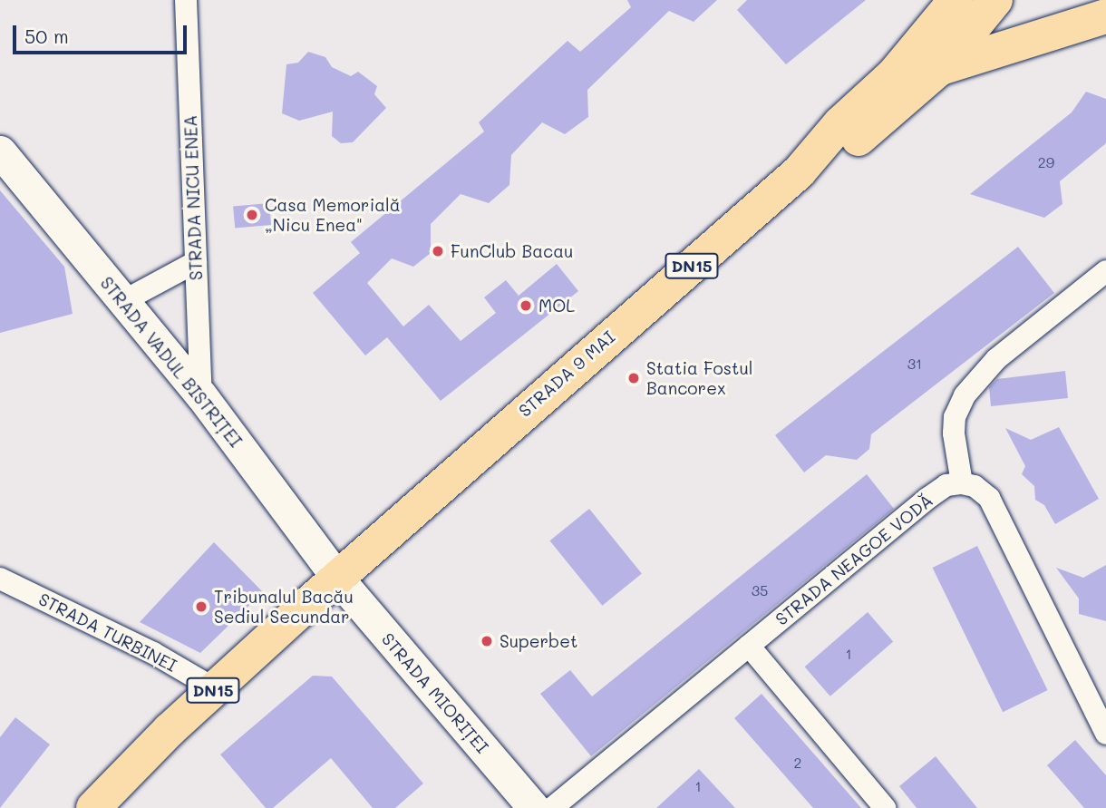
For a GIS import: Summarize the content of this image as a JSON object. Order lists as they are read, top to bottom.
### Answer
{
  "streets": {
    "main road": [
      "DN15",
      "STRADA VADUL BISTRIȚEI",
      "STRADA 9 MAI",
      "STRADA MIORIȚEI"
    ],
    "street": ["STRADA NICU ENEA", "STRADA NEAGOE VODĂ", "STRADA TURBINEI"]
  },
  "crossings": [
    ["STRADA NICU ENEA", "STRADA VADUL BISTRIȚEI"],
    ["DN15", "STRADA VADUL BISTRIȚEI"],
    ["DN15", "STRADA 9 MAI"],
    ["DN15", "STRADA TURBINEI"],
    ["DN15", "STRADA MIORIȚEI"],
    ["STRADA VADUL BISTRIȚEI", "STRADA 9 MAI"],
    ["STRADA VADUL BISTRIȚEI", "STRADA MIORIȚEI"],
    ["STRADA 9 MAI", "STRADA MIORIȚEI"]
  ],
  "places": [
    "Casa Memorială „Nicu Enea\"",
    "FunClub Bacau",
    "MOL",
    "Statia Fostul Bancorex",
    "Tribunalul Bacău Sediul Secundar",
    "Superbet"
  ],
  "house_numbers": [
    "29",
    "31",
    "35",
    "1",
    "2",
    "1"
  ],
  "scale_bar": "50 m"
}
